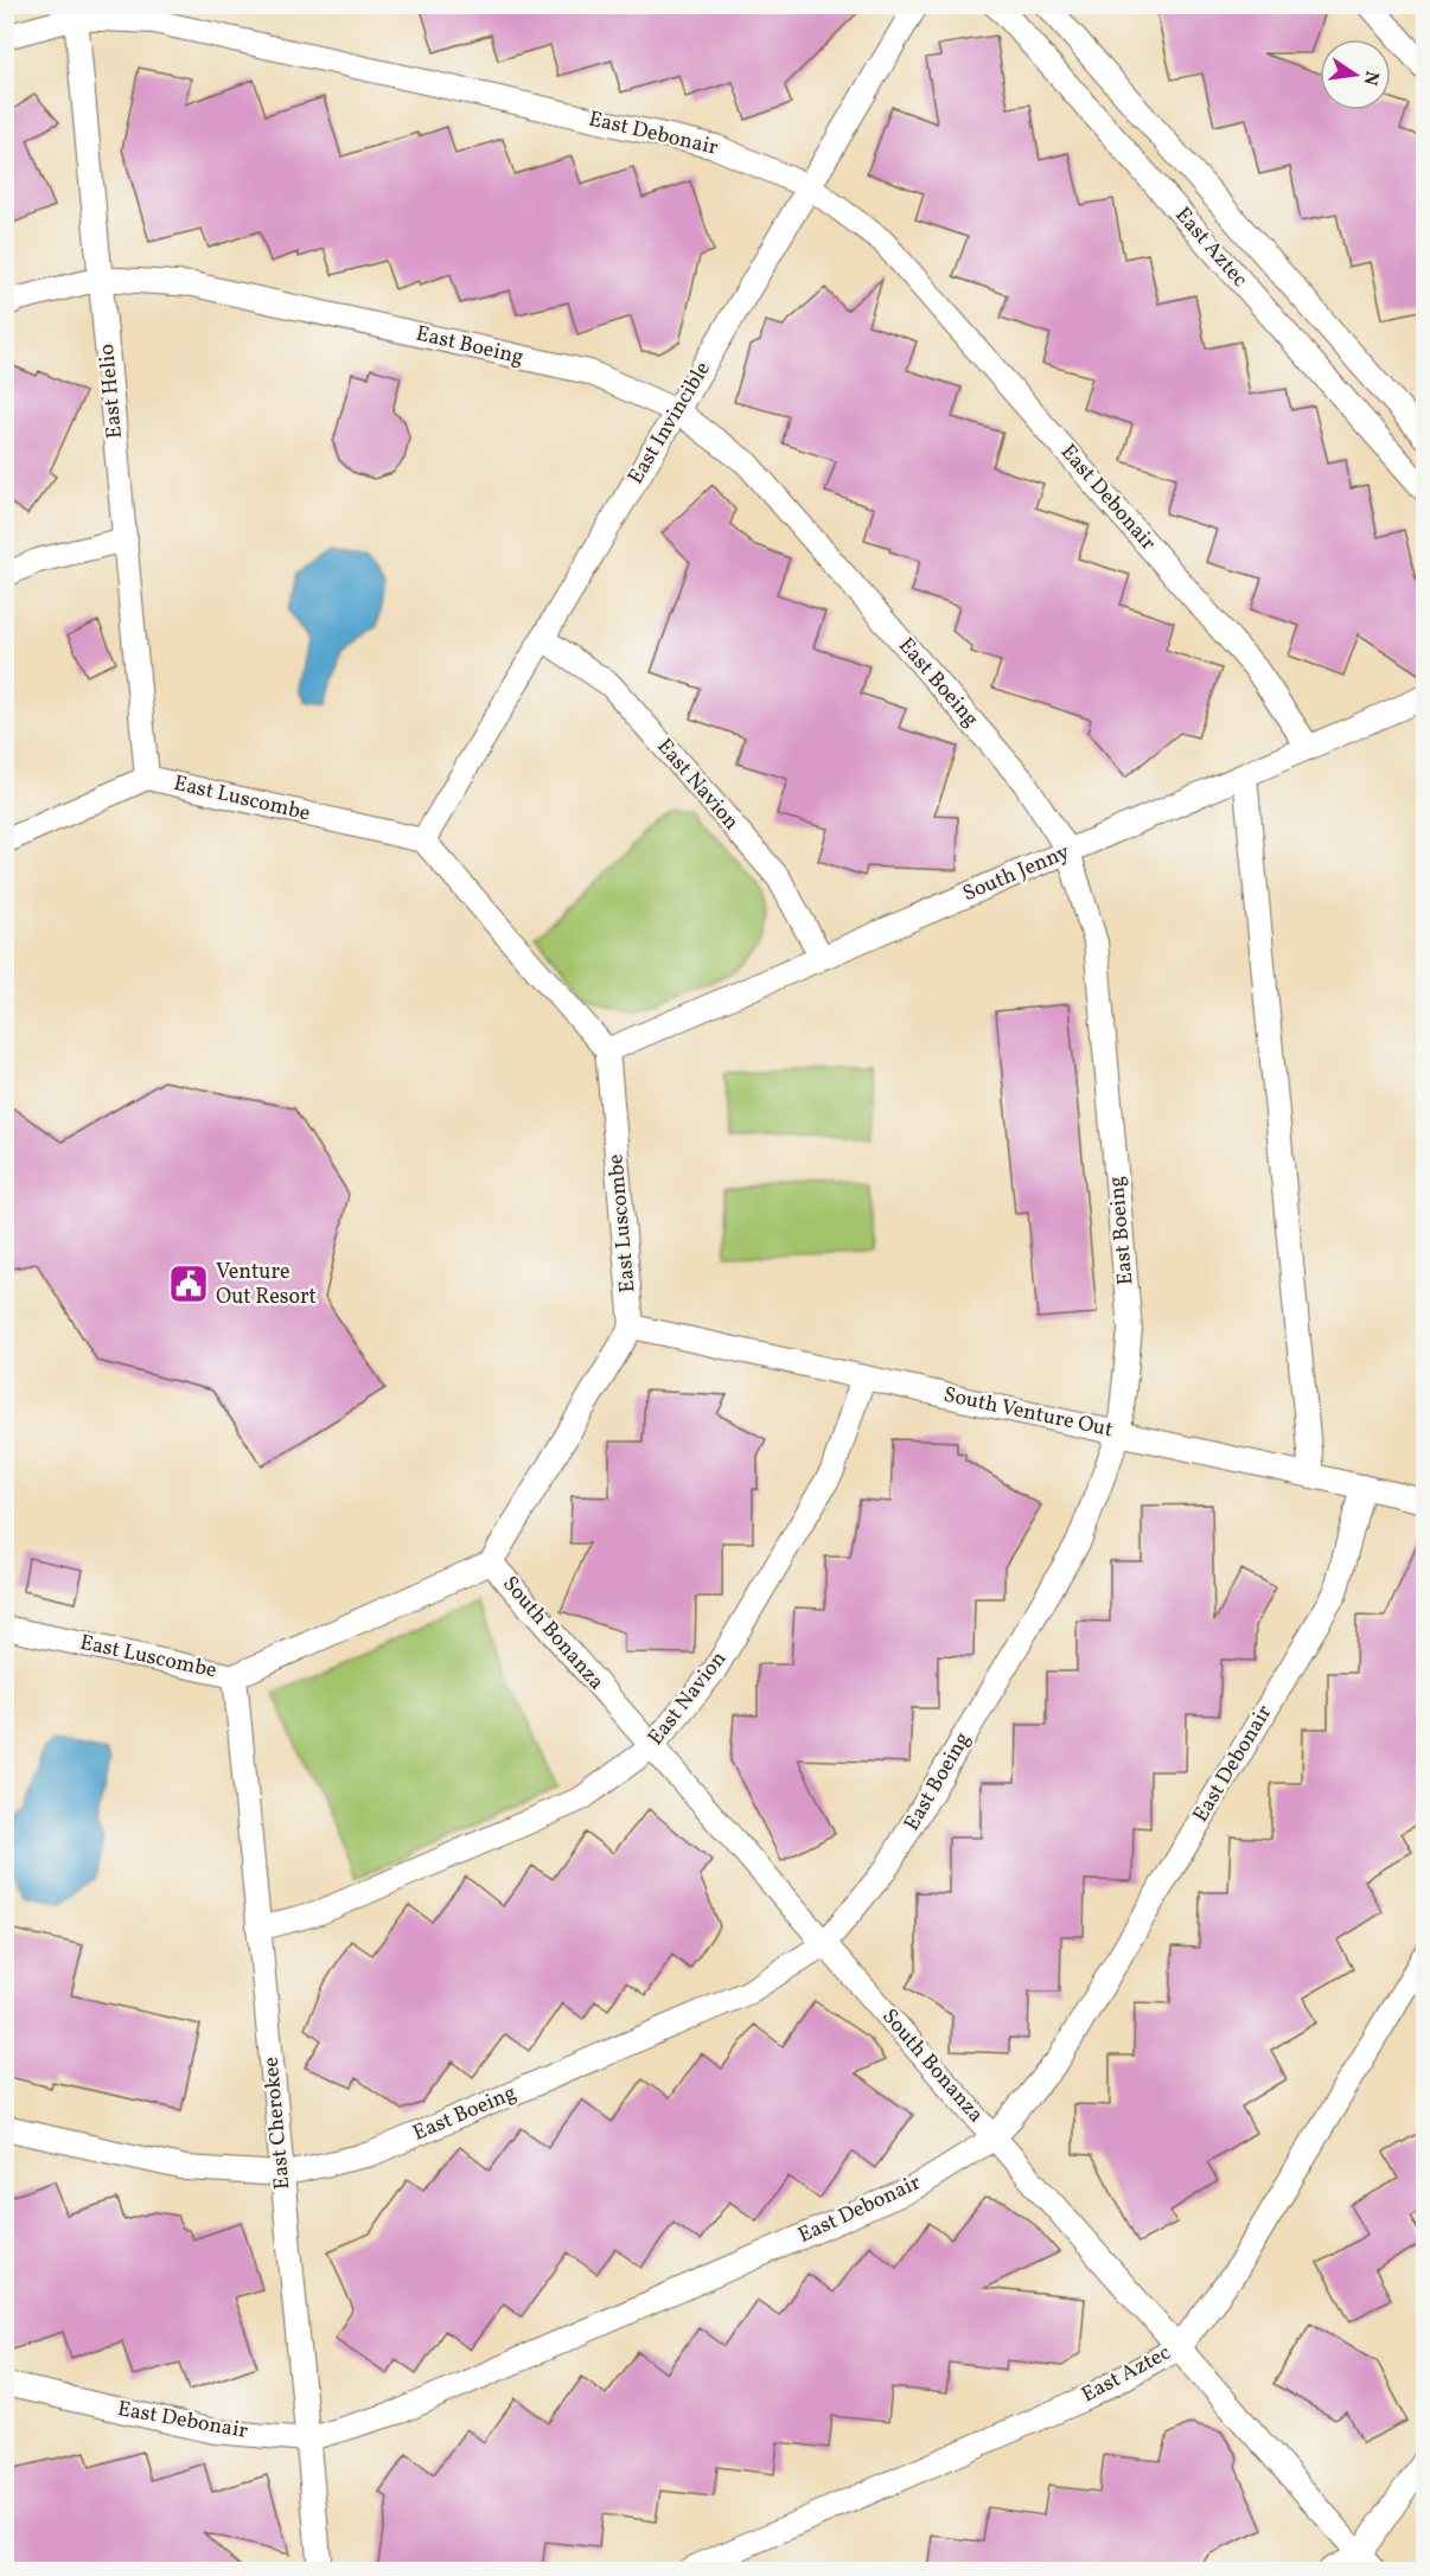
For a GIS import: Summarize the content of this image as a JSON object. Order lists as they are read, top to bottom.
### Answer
{
  "streets": {
    "lane": [
      "East Debonair",
      "East Aztec",
      "East Boeing",
      "East Helio",
      "East Invincible",
      "East Navion",
      "East Luscombe",
      "South Jenny",
      "South Venture Out",
      "South Bonanza",
      "East Cherokee"
    ]
  },
  "crossings": [
    ["East Debonair", "East Helio"],
    ["East Debonair", "East Invincible"],
    ["East Debonair", "South Jenny"],
    ["East Debonair", "South Venture Out"],
    ["East Debonair", "South Bonanza"],
    ["East Debonair", "East Cherokee"],
    ["East Aztec", "South Bonanza"],
    ["East Boeing", "East Helio"],
    ["East Boeing", "East Invincible"],
    ["East Boeing", "South Jenny"],
    ["East Boeing", "South Venture Out"],
    ["East Boeing", "South Bonanza"],
    ["East Boeing", "East Cherokee"],
    ["East Helio", "East Luscombe"],
    ["East Invincible", "East Navion"],
    ["East Invincible", "East Luscombe"],
    ["East Navion", "South Jenny"],
    ["East Navion", "South Venture Out"],
    ["East Navion", "South Bonanza"],
    ["East Navion", "East Cherokee"],
    ["East Luscombe", "South Jenny"],
    ["East Luscombe", "South Venture Out"],
    ["East Luscombe", "South Bonanza"],
    ["East Luscombe", "East Cherokee"]
  ],
  "places": {
    "public building": ["Venture Out Resort"]
  },
  "north": "right"
}
